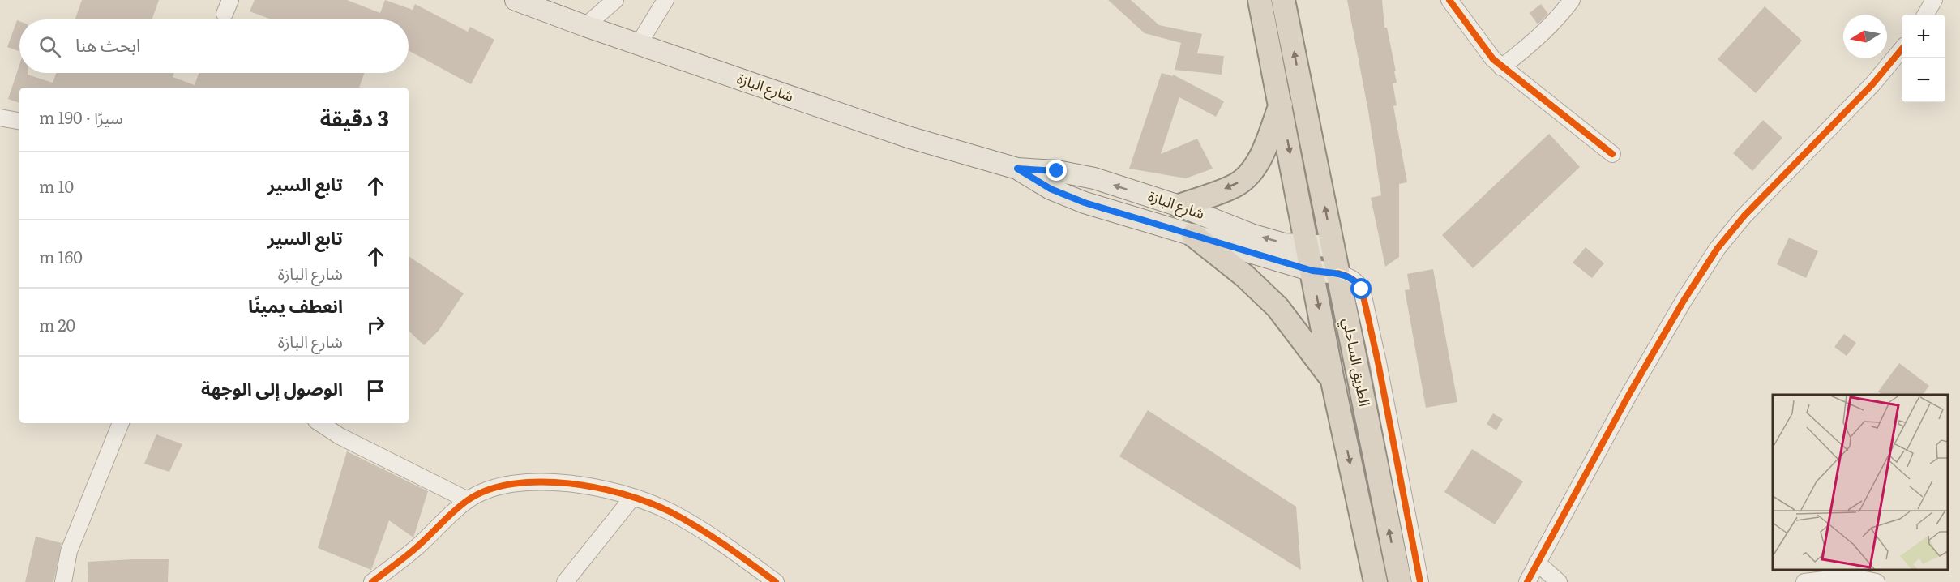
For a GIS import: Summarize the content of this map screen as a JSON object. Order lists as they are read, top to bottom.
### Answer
{
  "streets": {
    "highway": ["الطريق الساحلي"],
    "main road": ["شارع البازة"]
  },
  "crossings": [
    ["شارع البازة", "الطريق الساحلي"]
  ],
  "north": "left",
  "page": {
    "map_buttons": ["+", "−"],
    "search": "ابحث هنا",
    "heading": ["3 دقيقة", "سيرًا · 190 m"],
    "list": [
      ["تابع السير", "10 m"],
      ["تابع السير", "شارع البازة", "160 m"],
      ["انعطف يمينًا", "شارع البازة", "20 m"],
      "الوصول إلى الوجهة"
    ]
  }
}
